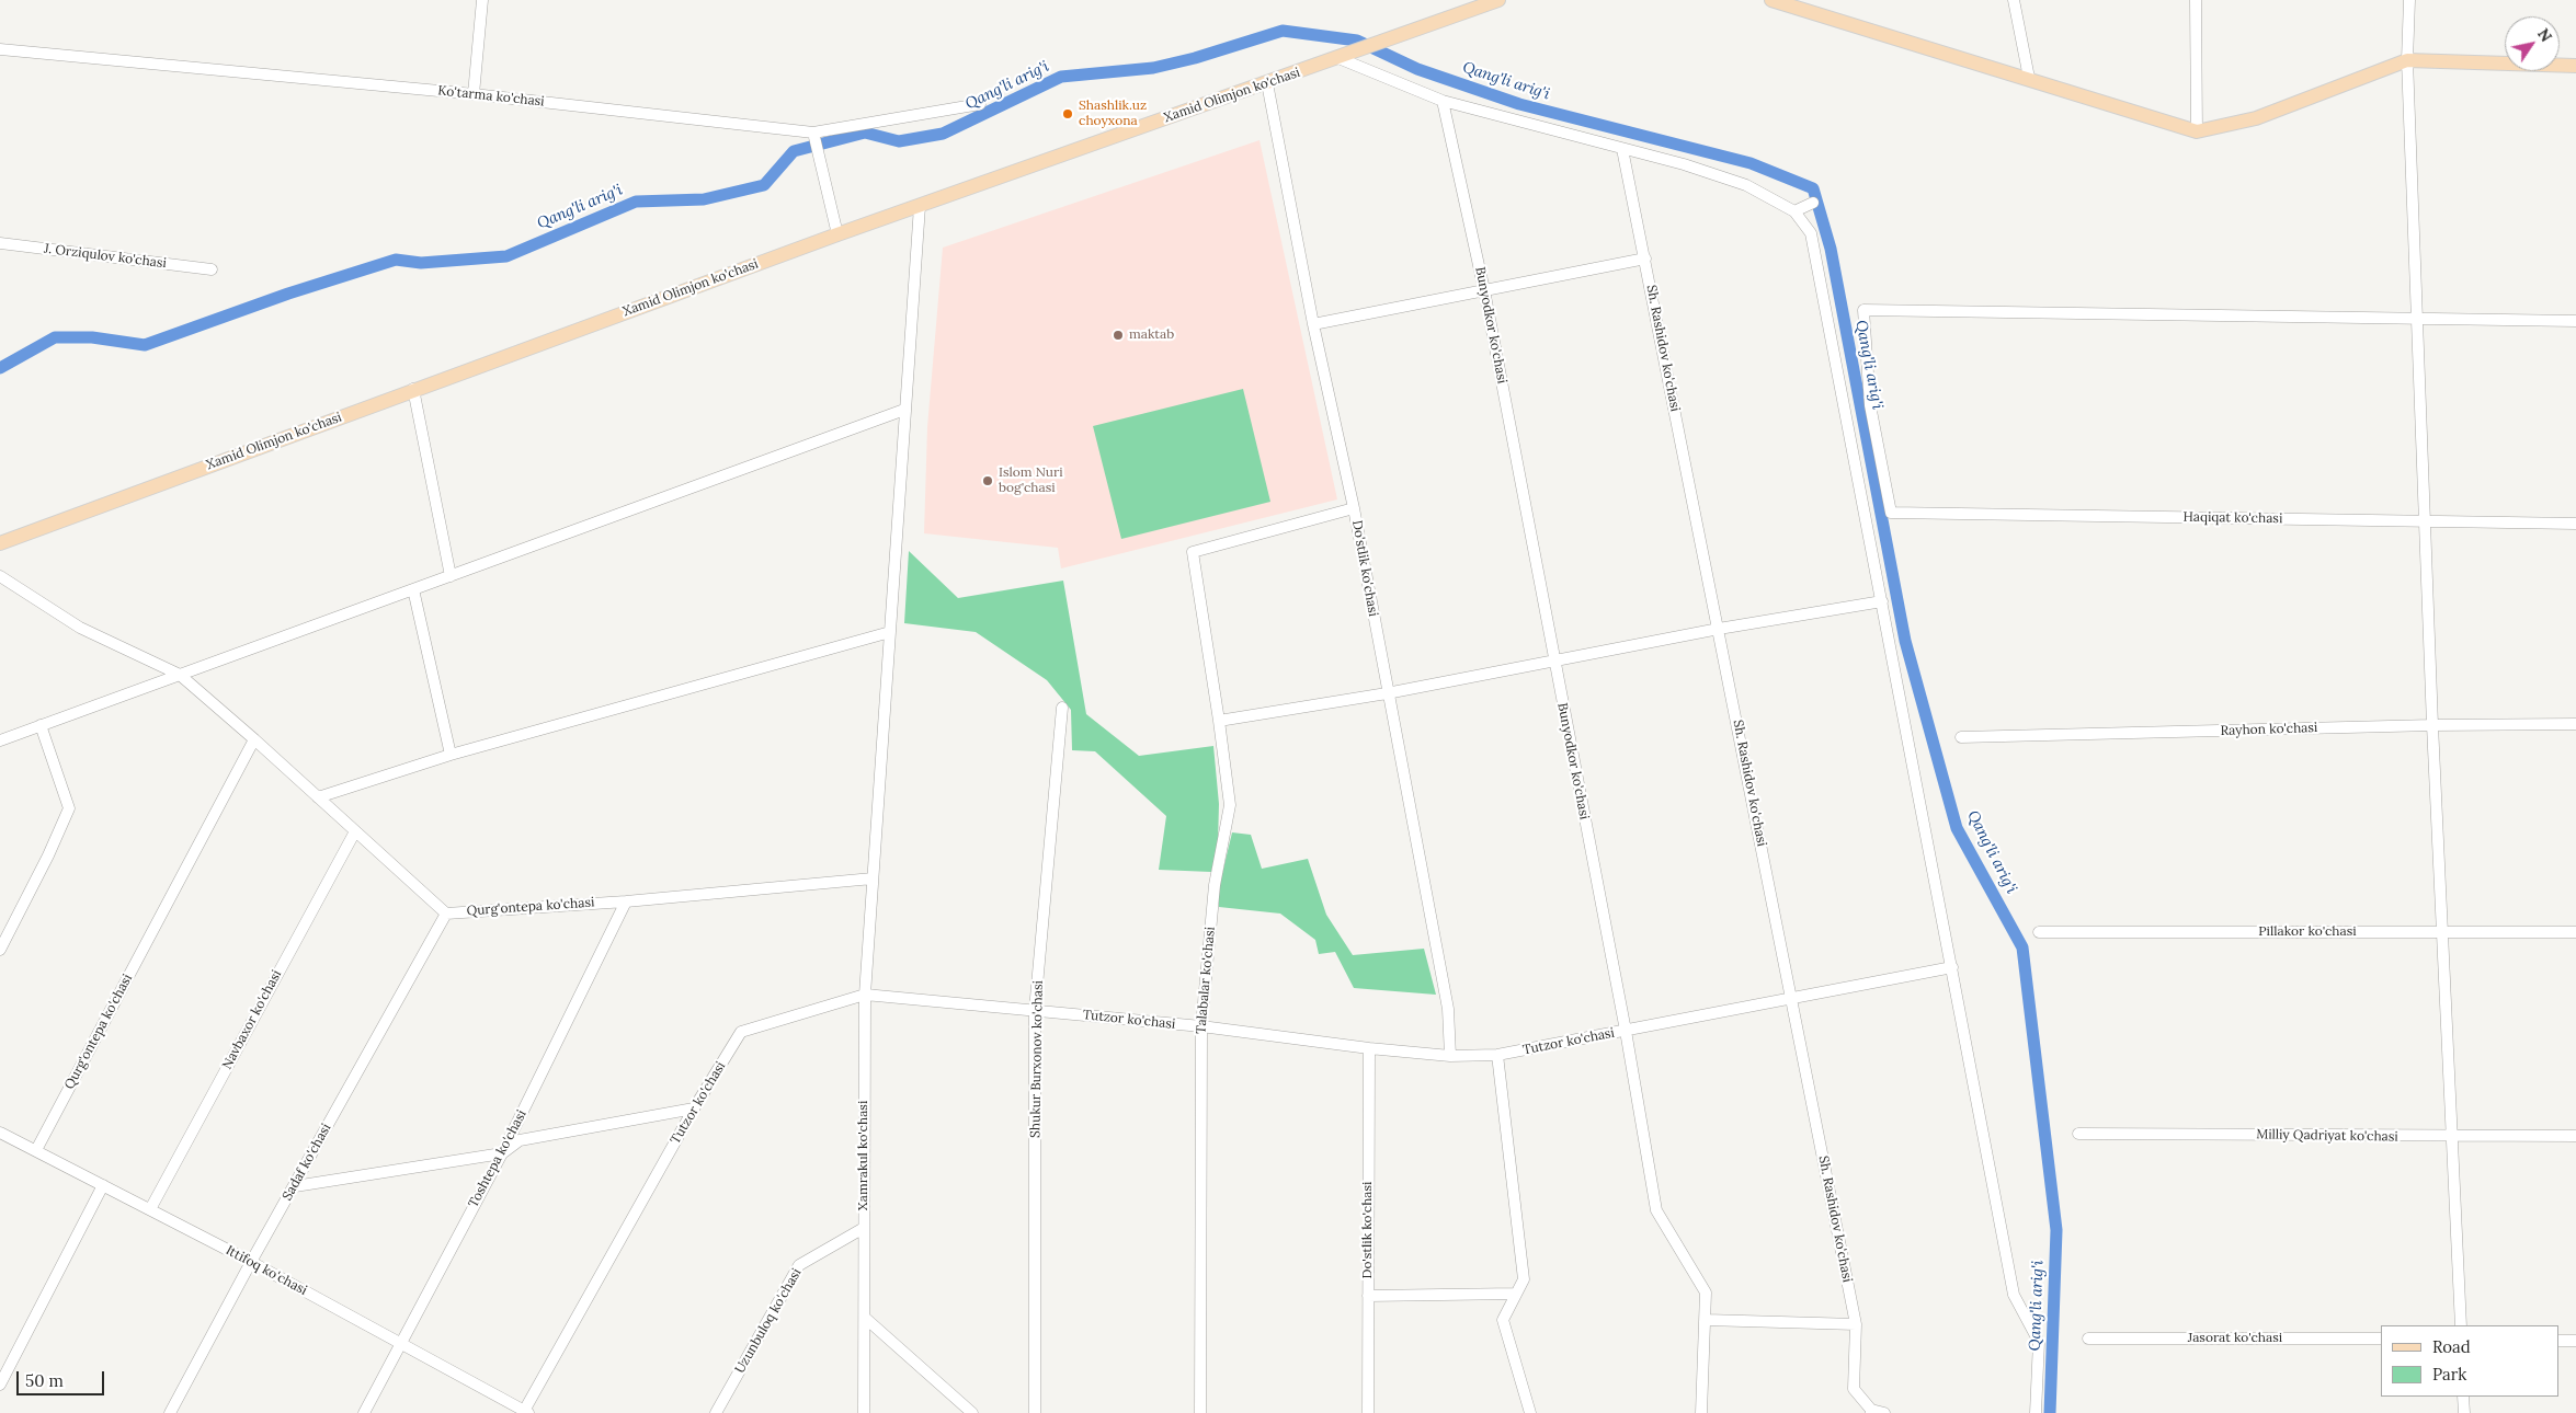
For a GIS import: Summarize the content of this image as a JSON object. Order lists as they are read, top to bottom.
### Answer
{
  "streets": {
    "main road": ["Xamid Olimjon ko'chasi"],
    "street": [
      "Ko'tarma ko'chasi",
      "J. Orziqulov ko'chasi",
      "Bunyodkor ko'chasi",
      "Sh. Rashidov ko'chasi",
      "Haqiqat ko'chasi",
      "Do'stlik ko'chasi",
      "Rayhon ko'chasi",
      "Qurg'ontepa ko'chasi",
      "Pillakor ko'chasi",
      "Talabalar ko'chasi",
      "Navbaxor ko'chasi",
      "Tutzor ko'chasi",
      "Shukur Burxonov ko'chasi",
      "Milliy Qadriyat ko'chasi",
      "Xamrakul ko'chasi",
      "Toshtepa ko'chasi",
      "Sadaf ko'chasi",
      "Ittifoq ko'chasi",
      "Uzunbuloq ko'chasi",
      "Jasorat ko'chasi"
    ]
  },
  "crossings": [
    ["Xamid Olimjon ko'chasi", "Do'stlik ko'chasi"],
    ["Xamid Olimjon ko'chasi", "Xamrakul ko'chasi"],
    ["Bunyodkor ko'chasi", "Tutzor ko'chasi"],
    ["Sh. Rashidov ko'chasi", "Tutzor ko'chasi"],
    ["Do'stlik ko'chasi", "Talabalar ko'chasi"],
    ["Do'stlik ko'chasi", "Tutzor ko'chasi"],
    ["Qurg'ontepa ko'chasi", "Xamrakul ko'chasi"],
    ["Qurg'ontepa ko'chasi", "Toshtepa ko'chasi"],
    ["Qurg'ontepa ko'chasi", "Sadaf ko'chasi"],
    ["Qurg'ontepa ko'chasi", "Ittifoq ko'chasi"],
    ["Talabalar ko'chasi", "Tutzor ko'chasi"],
    ["Navbaxor ko'chasi", "Ittifoq ko'chasi"],
    ["Tutzor ko'chasi", "Shukur Burxonov ko'chasi"],
    ["Tutzor ko'chasi", "Xamrakul ko'chasi"],
    ["Tutzor ko'chasi", "Ittifoq ko'chasi"],
    ["Xamrakul ko'chasi", "Uzunbuloq ko'chasi"],
    ["Toshtepa ko'chasi", "Ittifoq ko'chasi"],
    ["Sadaf ko'chasi", "Ittifoq ko'chasi"]
  ],
  "water": ["Qang'li arig'i"],
  "places": ["Shashlik.uz choyxona", "maktab", "Islom Nuri bog'chasi"],
  "legend": ["Road", "Park"],
  "scale_bar": "50 m",
  "north": "top right"
}
